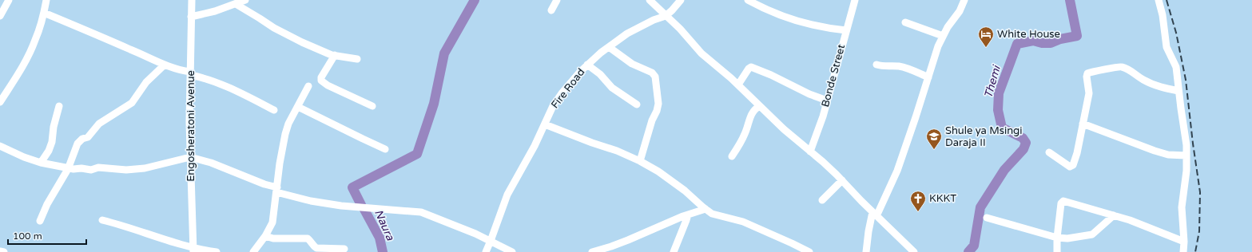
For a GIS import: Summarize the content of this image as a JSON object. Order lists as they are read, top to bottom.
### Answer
{
  "streets": {
    "street": ["Bonde Street", "Fire Road", "Engosheratoni Avenue"]
  },
  "water": ["Themi", "Naura"],
  "places": {
    "hotel": ["White House"],
    "school or university": ["Shule ya Msingi Daraja II"],
    "church": ["KKKT"]
  },
  "scale_bar": "100 m"
}
